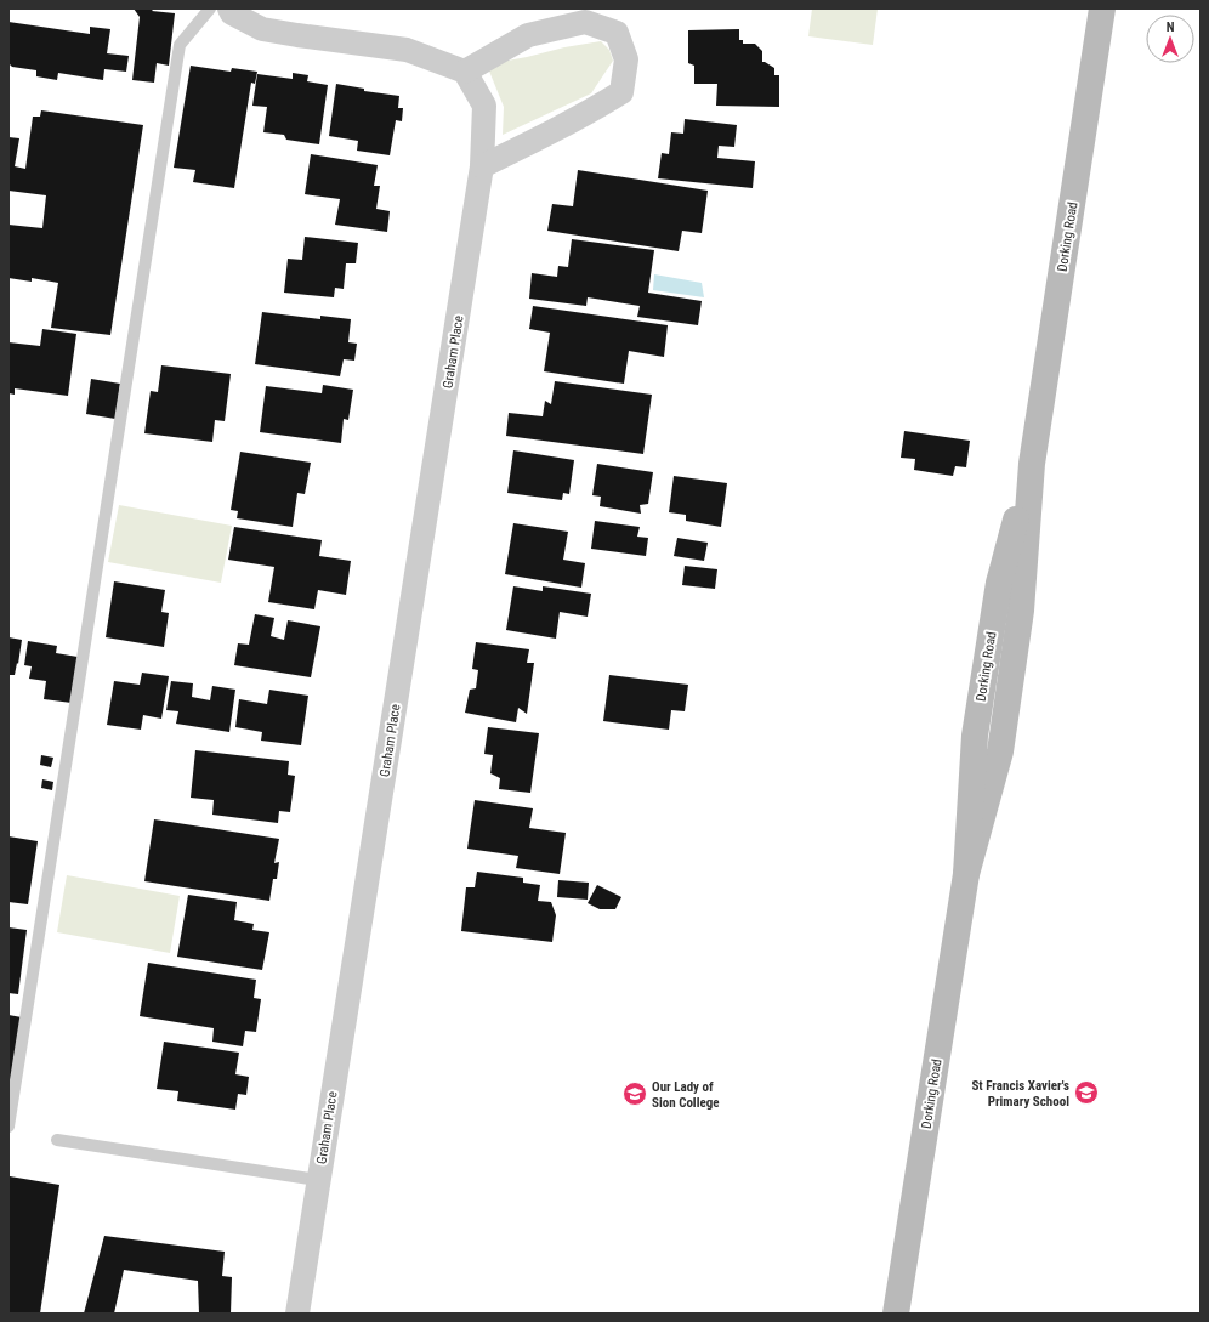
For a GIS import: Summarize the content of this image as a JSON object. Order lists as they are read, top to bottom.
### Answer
{
  "streets": {
    "main road": ["Dorking Road"],
    "street": ["Graham Place"]
  },
  "places": {
    "school or university": ["St Francis Xavier's Primary School", "Our Lady of Sion College"]
  },
  "north": "top"
}
